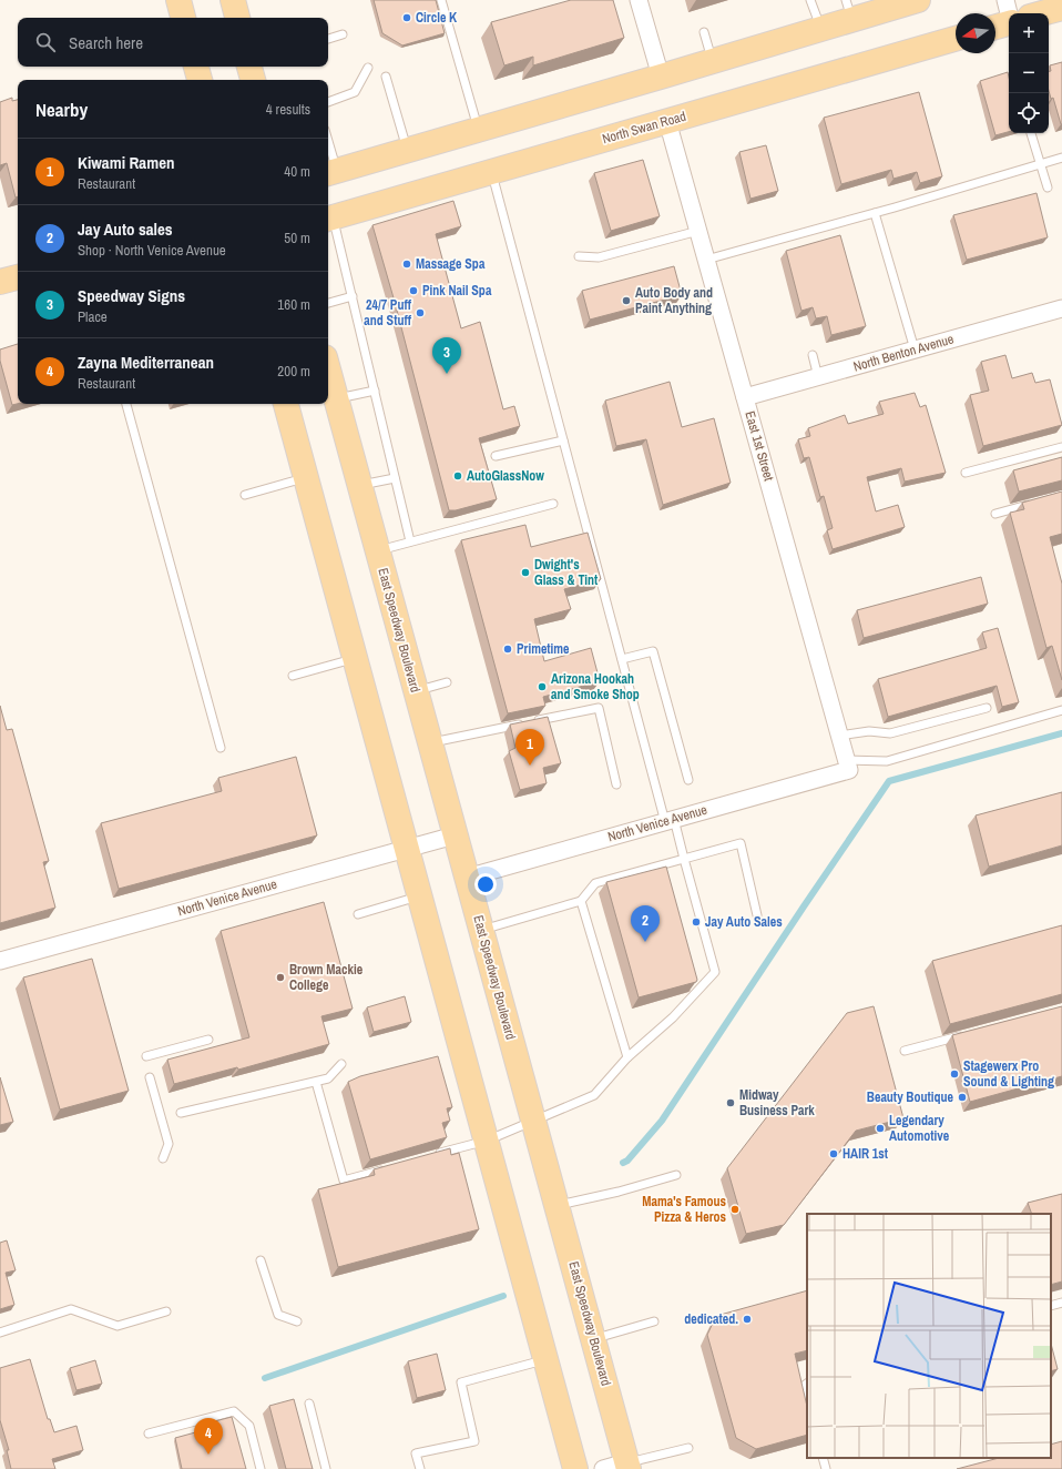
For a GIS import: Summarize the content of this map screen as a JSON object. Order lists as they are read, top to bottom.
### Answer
{
  "streets": {
    "main road": ["North Swan Road", "East Speedway Boulevard"],
    "street": ["North Benton Avenue", "East 1st Street", "North Venice Avenue"]
  },
  "crossings": [
    ["North Swan Road", "East 1st Street"],
    ["North Benton Avenue", "East 1st Street"],
    ["East 1st Street", "North Venice Avenue"],
    ["East Speedway Boulevard", "North Venice Avenue"]
  ],
  "places": [
    "Circle K",
    "Massage Spa",
    "Pink Nail Spa",
    "Auto Body and Paint Anything",
    "24/7 Puff and Stuff",
    "AutoGlassNow",
    "Dwight's Glass & Tint",
    "Primetime",
    "Arizona Hookah and Smoke Shop",
    "Jay Auto Sales",
    "Brown Mackie College",
    "Stagewerx Pro Sound & Lighting",
    "Beauty Boutique",
    "Midway Business Park",
    "Legendary Automotive",
    "HAIR 1st",
    "Mama's Famous Pizza & Heros",
    "dedicated."
  ],
  "north": "left",
  "page": {
    "map_buttons": ["+", "−"],
    "search": "Search here",
    "heading": ["Nearby", "4 results"],
    "list": [
      {
        "mark": "1",
        "name": "Kiwami Ramen",
        "note": "Restaurant",
        "value": "40 m"
      },
      {
        "mark": "2",
        "name": "Jay Auto sales",
        "note": "Shop · North Venice Avenue",
        "value": "50 m"
      },
      {
        "mark": "3",
        "name": "Speedway Signs",
        "note": "Place",
        "value": "160 m"
      },
      {
        "mark": "4",
        "name": "Zayna Mediterranean",
        "note": "Restaurant",
        "value": "200 m"
      }
    ],
    "pins": [
      "3",
      "1",
      "2",
      "4"
    ]
  }
}
